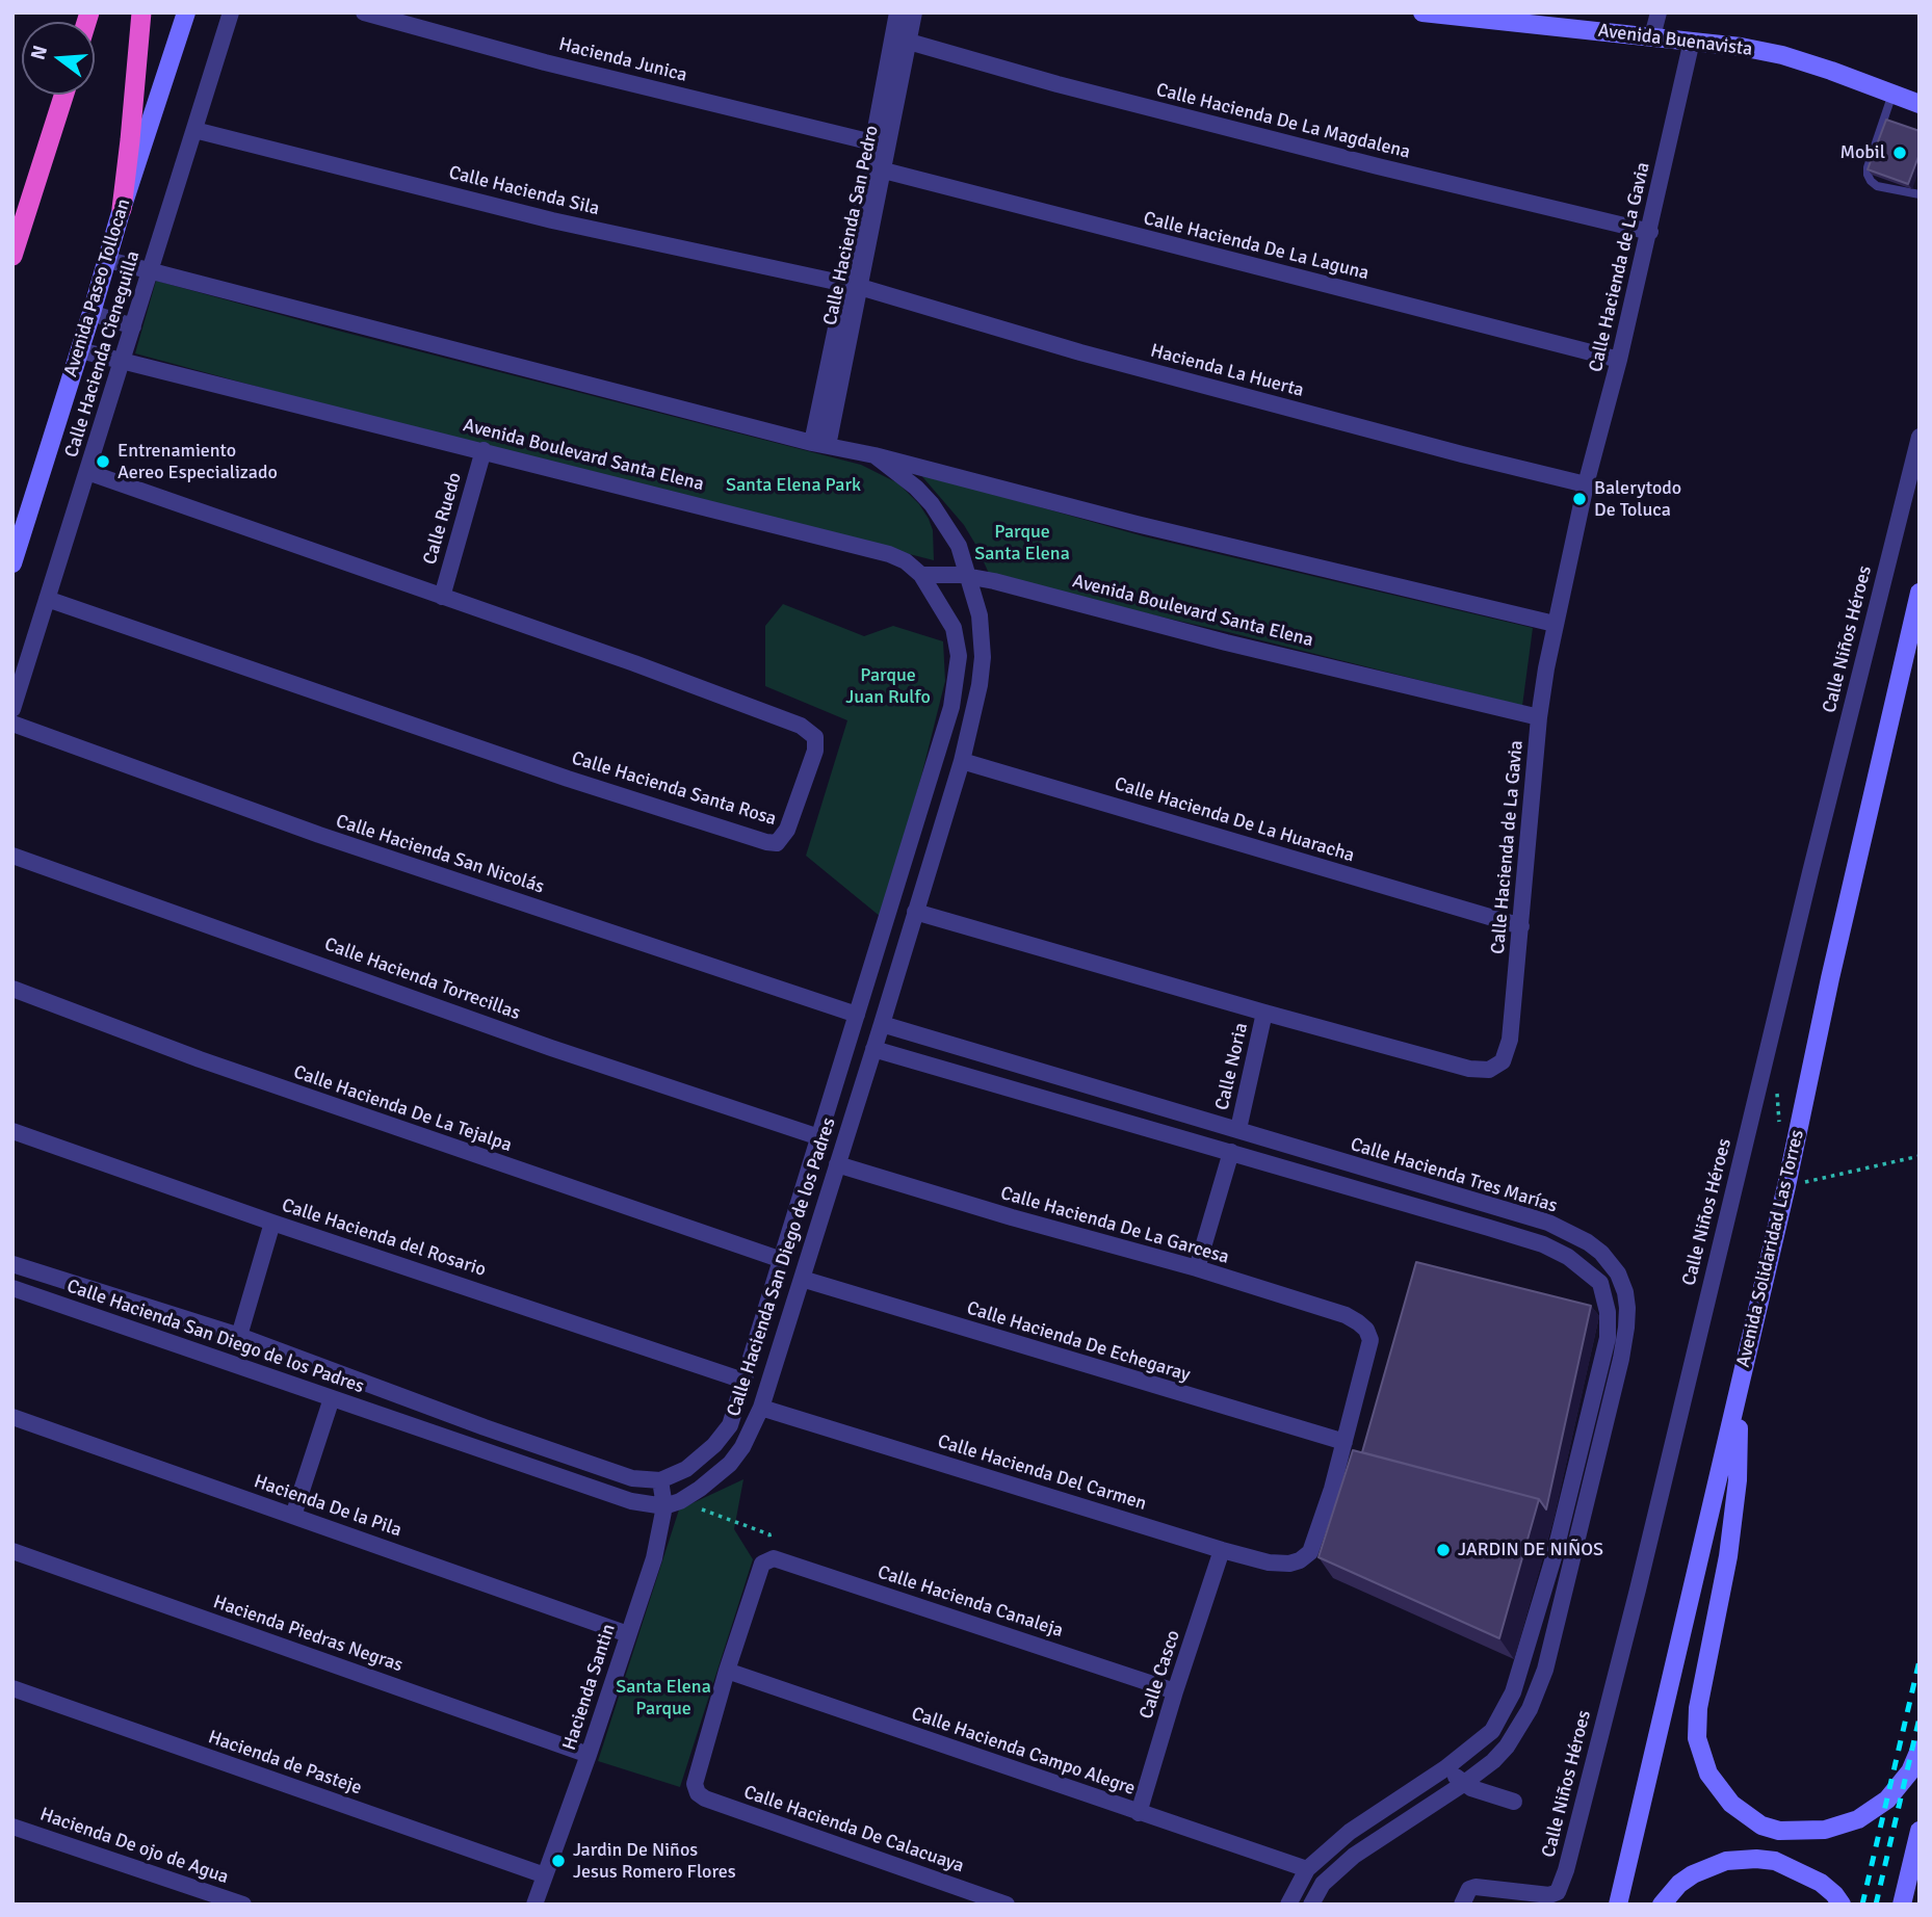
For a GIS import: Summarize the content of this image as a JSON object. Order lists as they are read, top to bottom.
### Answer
{
  "streets": {
    "main road": ["Avenida Buenavista", "Avenida Paseo Tollocan", "Avenida Solidaridad Las Torres"],
    "street": [
      "Hacienda Junica",
      "Calle Hacienda De La Magdalena",
      "Calle Hacienda Sila",
      "Calle Hacienda San Pedro",
      "Calle Hacienda De La Laguna",
      "Calle Hacienda de La Gavia",
      "Calle Hacienda Cieneguilla",
      "Hacienda La Huerta",
      "Avenida Boulevard Santa Elena",
      "Calle Ruedo",
      "Calle Niños Héroes",
      "Calle Hacienda Santa Rosa",
      "Calle Hacienda De La Huaracha",
      "Calle Hacienda San Nicolás",
      "Calle Hacienda Torrecillas",
      "Calle Noria",
      "Calle Hacienda De La Tejalpa",
      "Calle Hacienda Tres Marías",
      "Calle Hacienda De La Garcesa",
      "Calle Hacienda del Rosario",
      "Calle Hacienda San Diego de los Padres",
      "Calle Hacienda De Echegaray",
      "Calle Hacienda Del Carmen",
      "Hacienda De la Pila",
      "Calle Hacienda Canaleja",
      "Hacienda Piedras Negras",
      "Calle Casco",
      "Hacienda Santin",
      "Calle Hacienda Campo Alegre",
      "Hacienda de Pasteje",
      "Calle Hacienda De Calacuaya",
      "Hacienda De ojo de Agua"
    ]
  },
  "crossings": [
    ["Avenida Buenavista", "Calle Hacienda de La Gavia"],
    ["Hacienda Junica", "Calle Hacienda San Pedro"],
    ["Calle Hacienda De La Magdalena", "Calle Hacienda San Pedro"],
    ["Calle Hacienda De La Magdalena", "Calle Hacienda de La Gavia"],
    ["Calle Hacienda Sila", "Calle Hacienda San Pedro"],
    ["Calle Hacienda Sila", "Calle Hacienda Cieneguilla"],
    ["Calle Hacienda Sila", "Hacienda La Huerta"],
    ["Calle Hacienda San Pedro", "Calle Hacienda De La Laguna"],
    ["Calle Hacienda San Pedro", "Hacienda La Huerta"],
    ["Calle Hacienda De La Laguna", "Calle Hacienda de La Gavia"],
    ["Calle Hacienda de La Gavia", "Hacienda La Huerta"],
    ["Calle Hacienda de La Gavia", "Avenida Boulevard Santa Elena"],
    ["Calle Hacienda de La Gavia", "Calle Hacienda De La Huaracha"],
    ["Calle Hacienda de La Gavia", "Calle Noria"],
    ["Calle Hacienda de La Gavia", "Calle Hacienda San Diego de los Padres"],
    ["Avenida Paseo Tollocan", "Avenida Boulevard Santa Elena"],
    ["Calle Hacienda Cieneguilla", "Avenida Boulevard Santa Elena"],
    ["Calle Hacienda Cieneguilla", "Calle Hacienda Santa Rosa"],
    ["Avenida Boulevard Santa Elena", "Calle Ruedo"],
    ["Avenida Boulevard Santa Elena", "Calle Hacienda San Diego de los Padres"],
    ["Calle Ruedo", "Calle Hacienda Santa Rosa"],
    ["Calle Hacienda De La Huaracha", "Calle Hacienda San Diego de los Padres"],
    ["Calle Hacienda San Nicolás", "Calle Hacienda San Diego de los Padres"],
    ["Calle Hacienda Torrecillas", "Calle Hacienda San Diego de los Padres"],
    ["Calle Noria", "Calle Hacienda Tres Marías"],
    ["Calle Hacienda De La Tejalpa", "Calle Hacienda San Diego de los Padres"],
    ["Calle Hacienda Tres Marías", "Calle Hacienda San Diego de los Padres"],
    ["Calle Hacienda De La Garcesa", "Calle Hacienda San Diego de los Padres"],
    ["Calle Hacienda De La Garcesa", "Calle Hacienda De Echegaray"],
    ["Calle Hacienda De La Garcesa", "Calle Hacienda Del Carmen"],
    ["Calle Hacienda del Rosario", "Calle Hacienda San Diego de los Padres"],
    ["Calle Hacienda San Diego de los Padres", "Calle Hacienda De Echegaray"],
    ["Calle Hacienda San Diego de los Padres", "Calle Hacienda Del Carmen"],
    ["Calle Hacienda San Diego de los Padres", "Hacienda Santin"],
    ["Calle Hacienda De Echegaray", "Calle Hacienda Del Carmen"],
    ["Calle Hacienda Del Carmen", "Calle Casco"],
    ["Hacienda De la Pila", "Hacienda Santin"],
    ["Calle Hacienda Canaleja", "Calle Casco"],
    ["Hacienda Piedras Negras", "Hacienda Santin"],
    ["Calle Casco", "Calle Hacienda Campo Alegre"],
    ["Hacienda Santin", "Hacienda de Pasteje"],
    ["Calle Hacienda Campo Alegre", "Calle Hacienda De Calacuaya"]
  ],
  "parks": [
    "Santa Elena Park",
    "Parque Santa Elena",
    "Parque Juan Rulfo",
    "Santa Elena Parque"
  ],
  "places": [
    "Mobil",
    "Entrenamiento Aereo Especializado",
    "Balerytodo De Toluca",
    "JARDIN DE NIÑOS",
    "Jardin De Niños Jesus Romero Flores"
  ],
  "north": "left"
}
